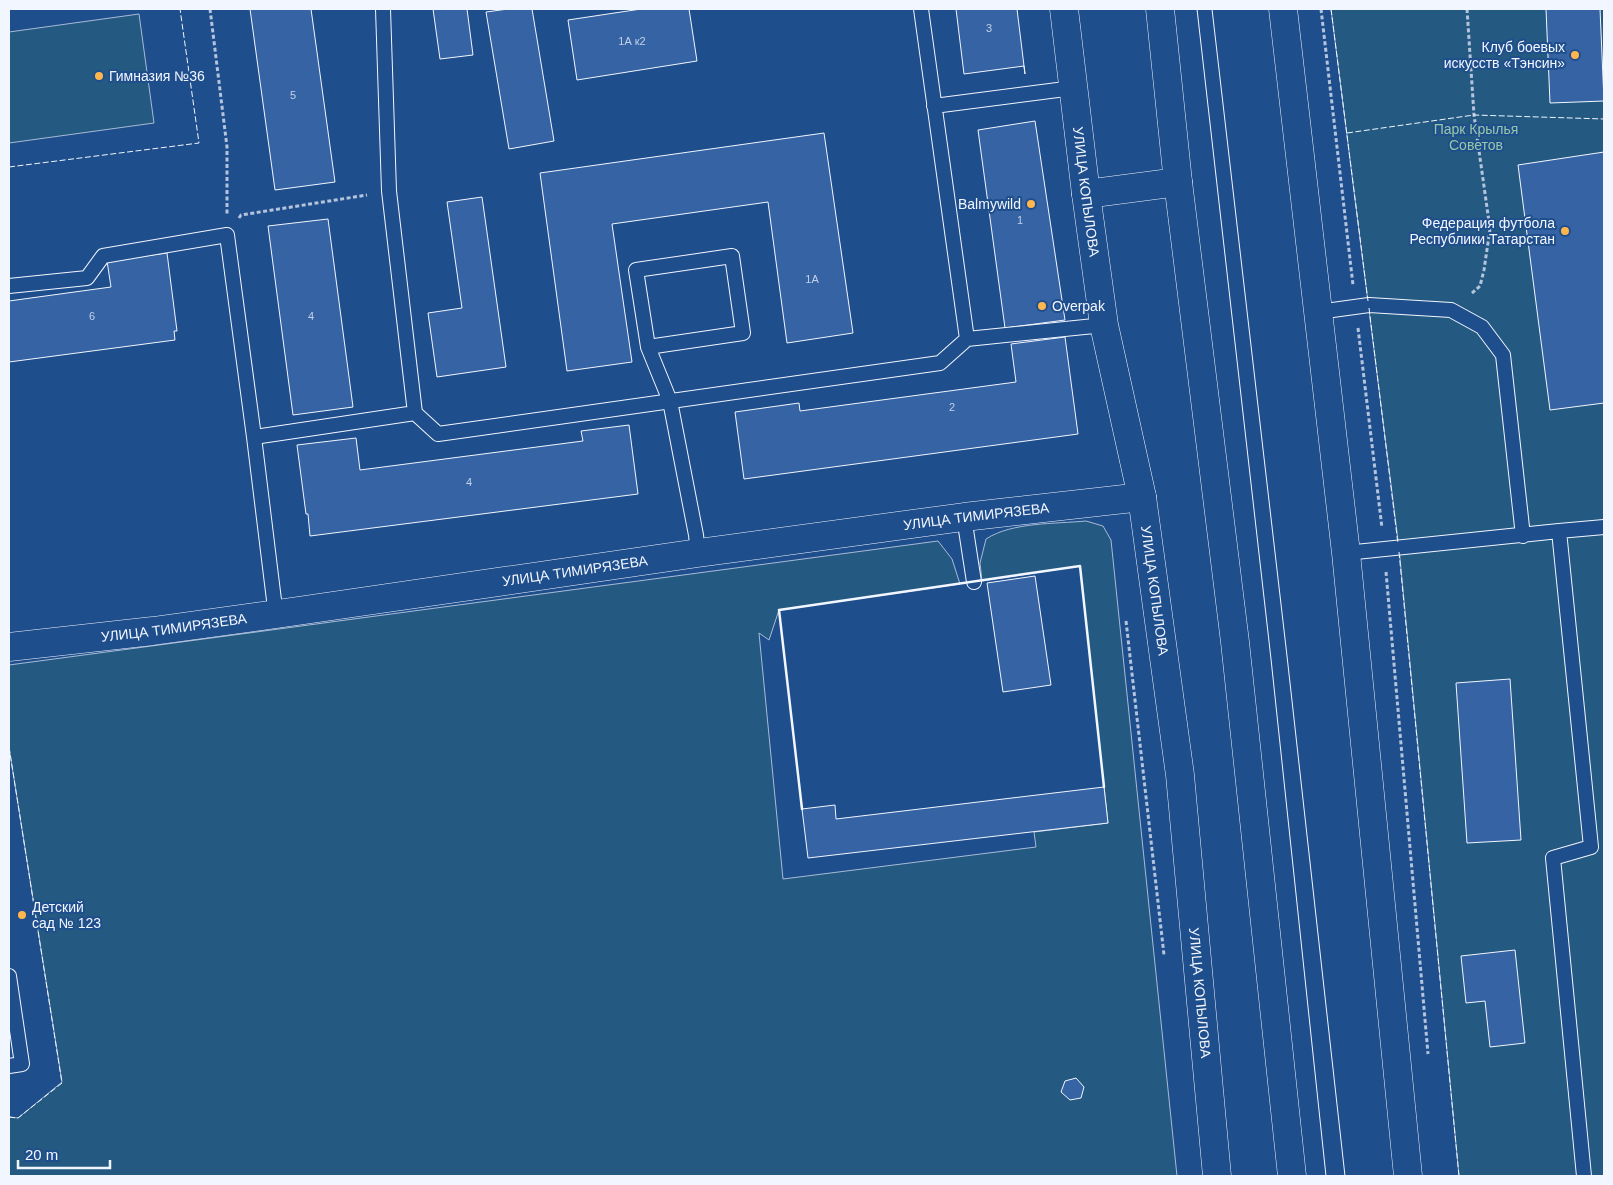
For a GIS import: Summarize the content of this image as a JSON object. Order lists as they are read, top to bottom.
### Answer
{
  "streets": {
    "street": ["УЛИЦА КОПЫЛОВА", "УЛИЦА ТИМИРЯЗЕВА"]
  },
  "crossings": [
    ["УЛИЦА КОПЫЛОВА", "УЛИЦА ТИМИРЯЗЕВА"]
  ],
  "parks": ["Парк Крылья Советов"],
  "places": [
    "Клуб боевых искусств «Тэнсин»",
    "Гимназия №36",
    "Balmywild",
    "Федерация футбола Республики Татарстан",
    "Overpak",
    "Детский сад № 123"
  ],
  "house_numbers": [
    "3",
    "1А к2",
    "5",
    "1",
    "1А",
    "6",
    "4",
    "2",
    "4"
  ],
  "scale_bar": "20 m"
}
